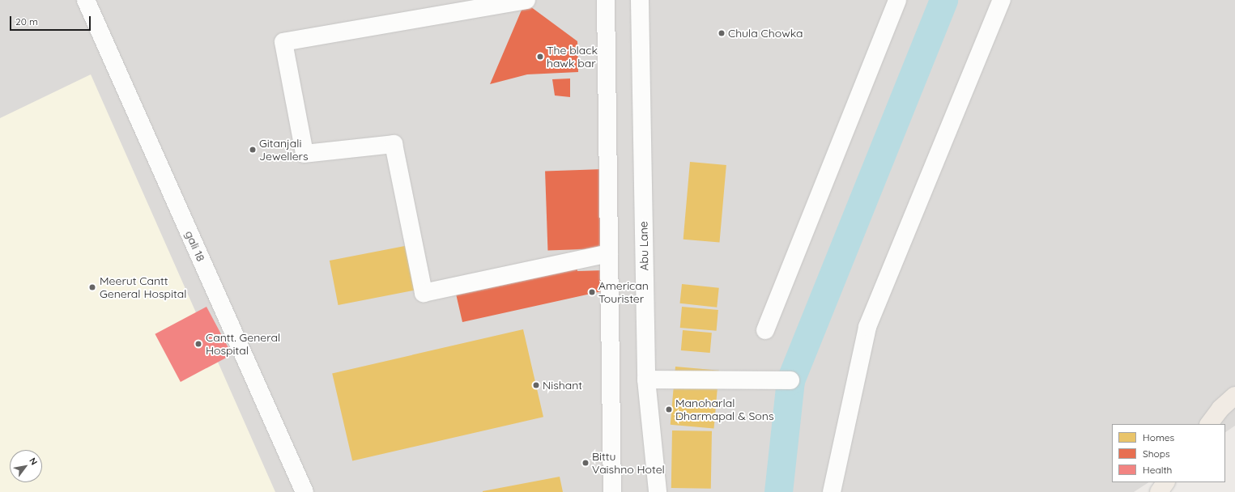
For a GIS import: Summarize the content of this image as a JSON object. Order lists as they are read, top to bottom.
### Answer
{
  "streets": {
    "street": ["gali 18", "Abu Lane"]
  },
  "places": [
    "Chula Chowka",
    "The black hawk bar",
    "Gitanjali Jewellers",
    "Meerut Cantt General Hospital",
    "American Tourister",
    "Cantt. General Hospital",
    "Nishant",
    "Manoharlal Dharmapal & Sons",
    "Bittu Vaishno Hotel"
  ],
  "legend": ["Homes", "Shops", "Health"],
  "scale_bar": "20 m",
  "north": "top right"
}
